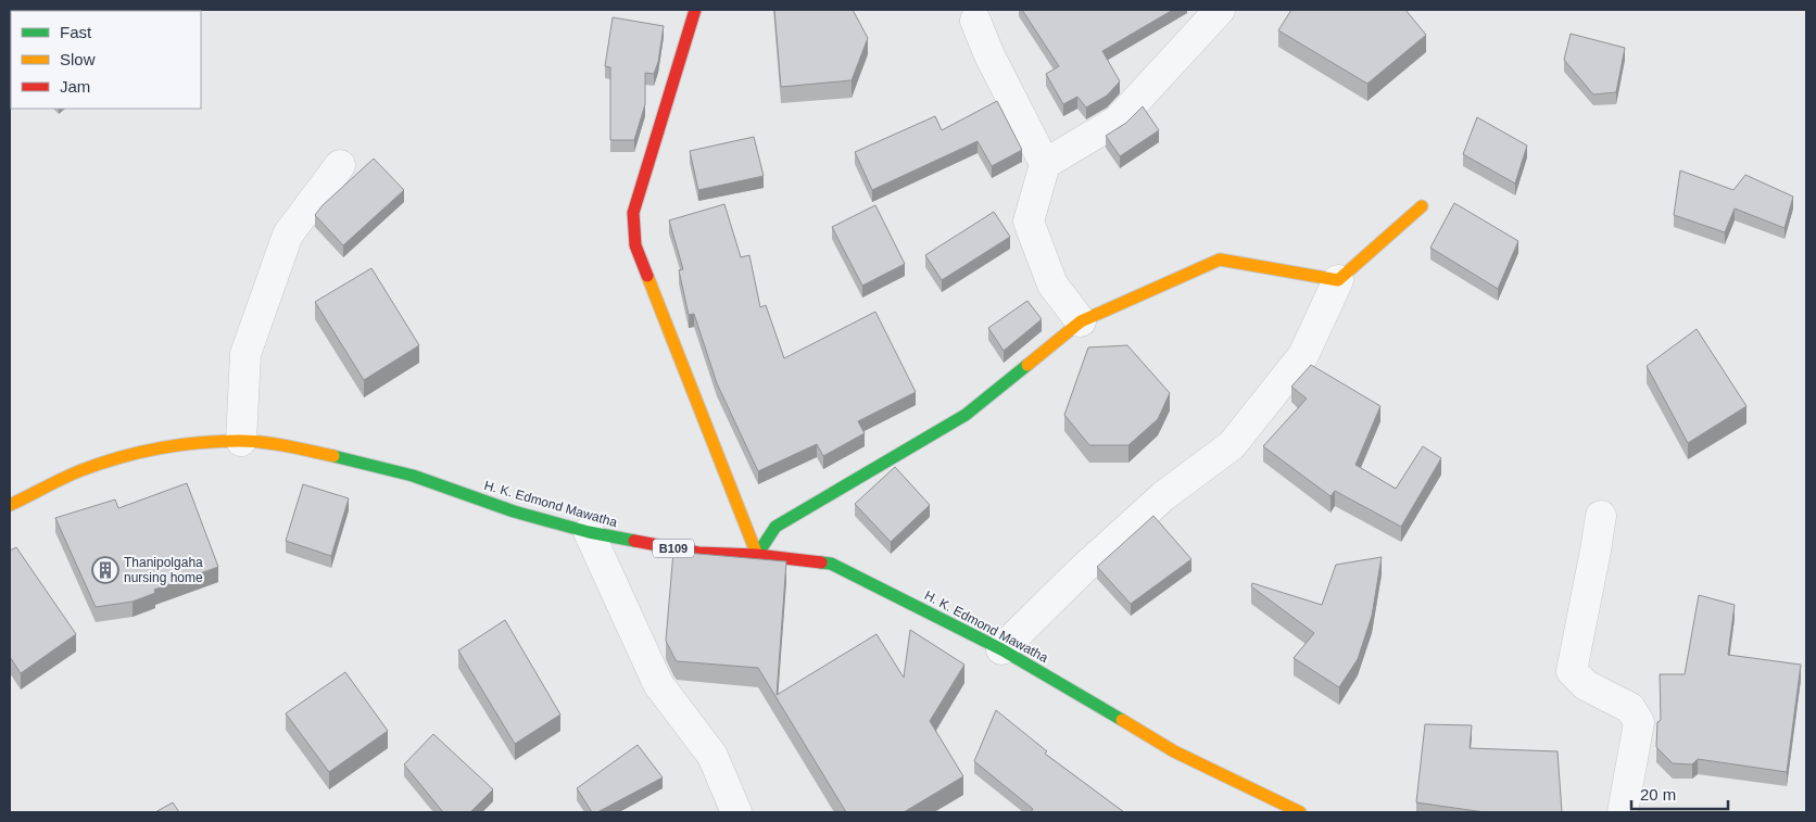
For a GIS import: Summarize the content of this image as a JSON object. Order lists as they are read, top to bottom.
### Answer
{
  "streets": {
    "main road": ["H. K. Edmond Mawatha", "B109"]
  },
  "places": {
    "building": ["Thanipolgaha nursing home"]
  },
  "legend": ["Fast", "Slow", "Jam"],
  "scale_bar": "20 m"
}
